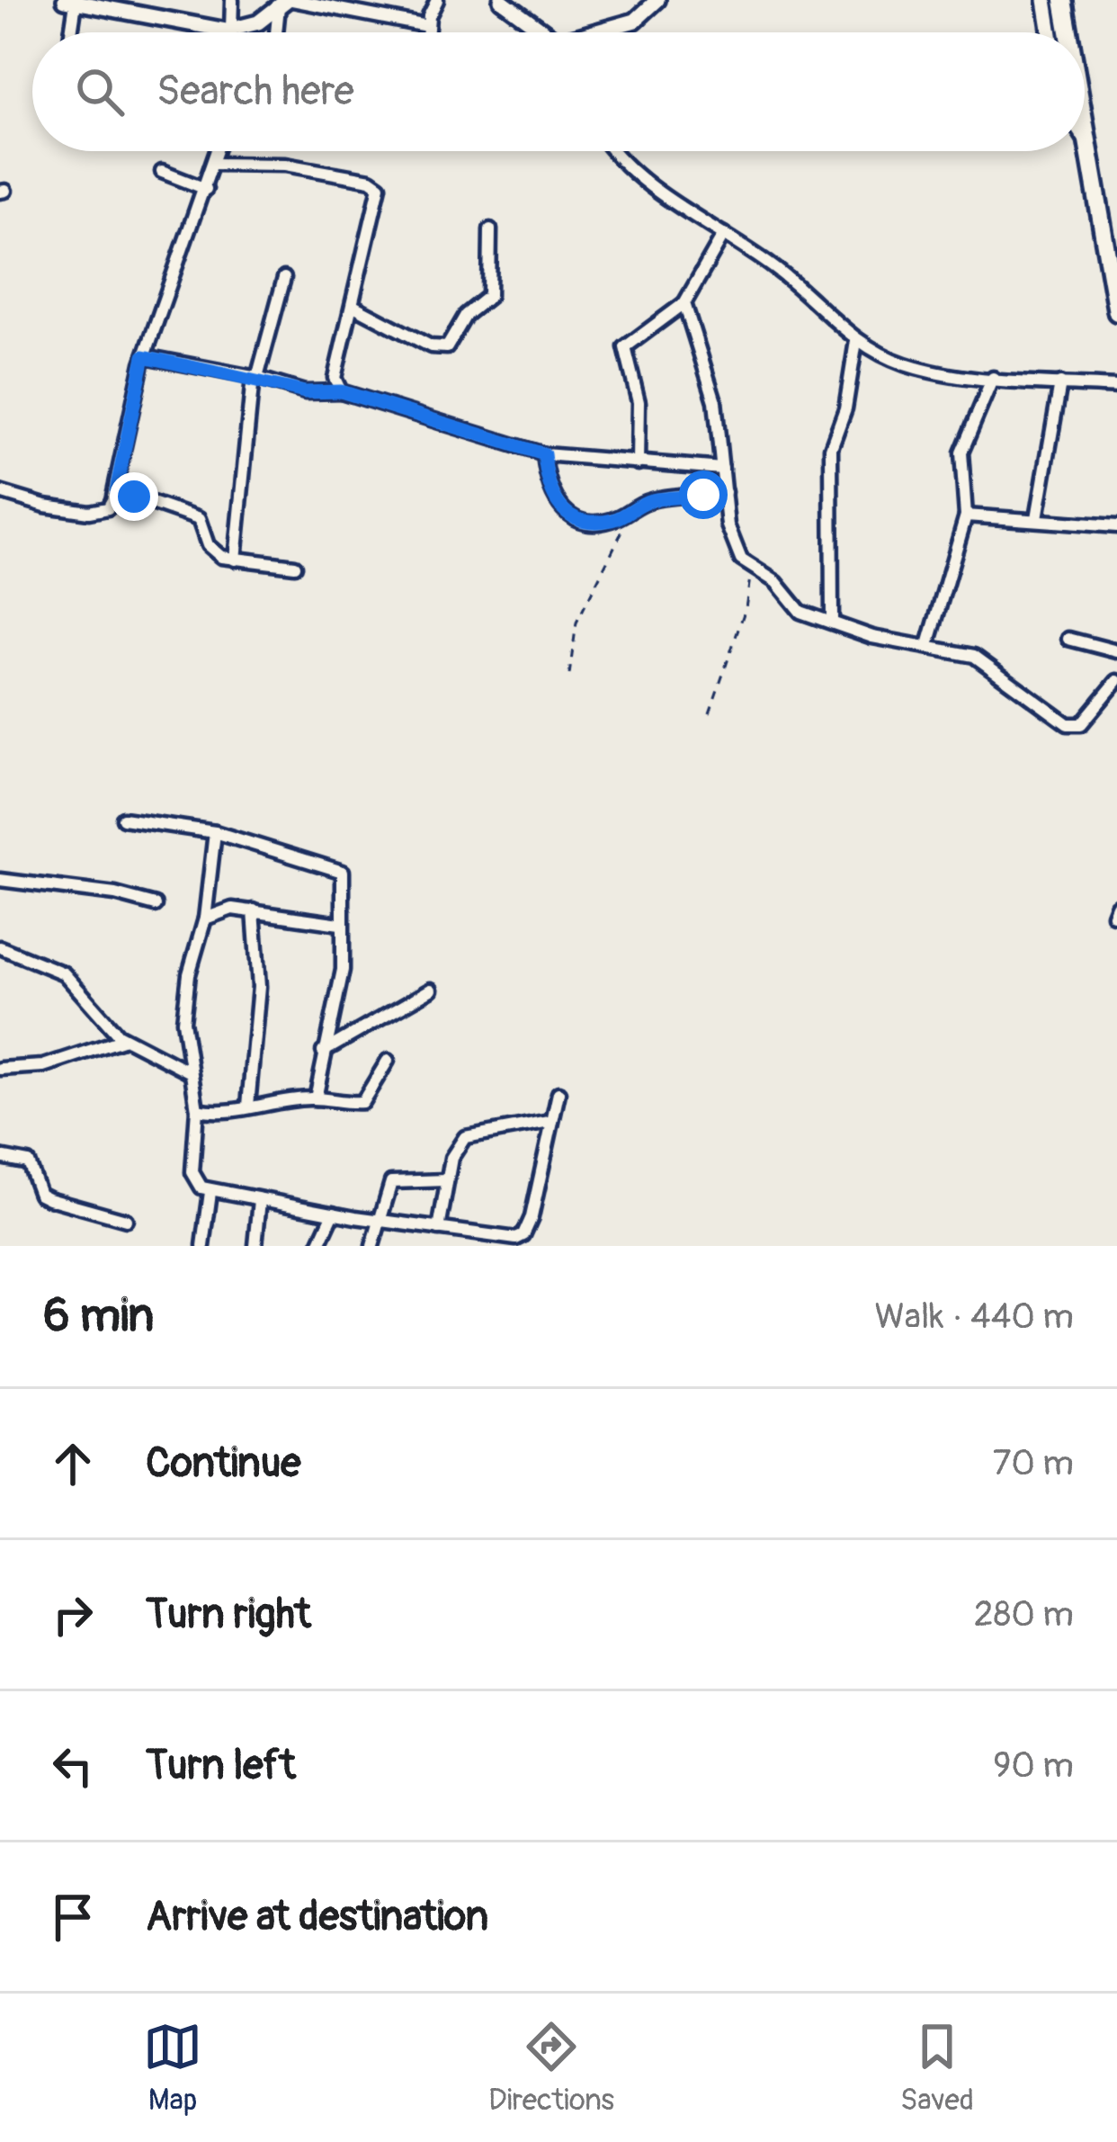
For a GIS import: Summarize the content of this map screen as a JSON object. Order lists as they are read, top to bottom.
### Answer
{
  "page": {
    "search": "Search here",
    "heading": ["6 min", "Walk · 440 m"],
    "list": [
      ["Continue", "70 m"],
      ["Turn right", "280 m"],
      ["Turn left", "90 m"],
      "Arrive at destination"
    ],
    "nav": ["Map", "Directions", "Saved"]
  }
}
